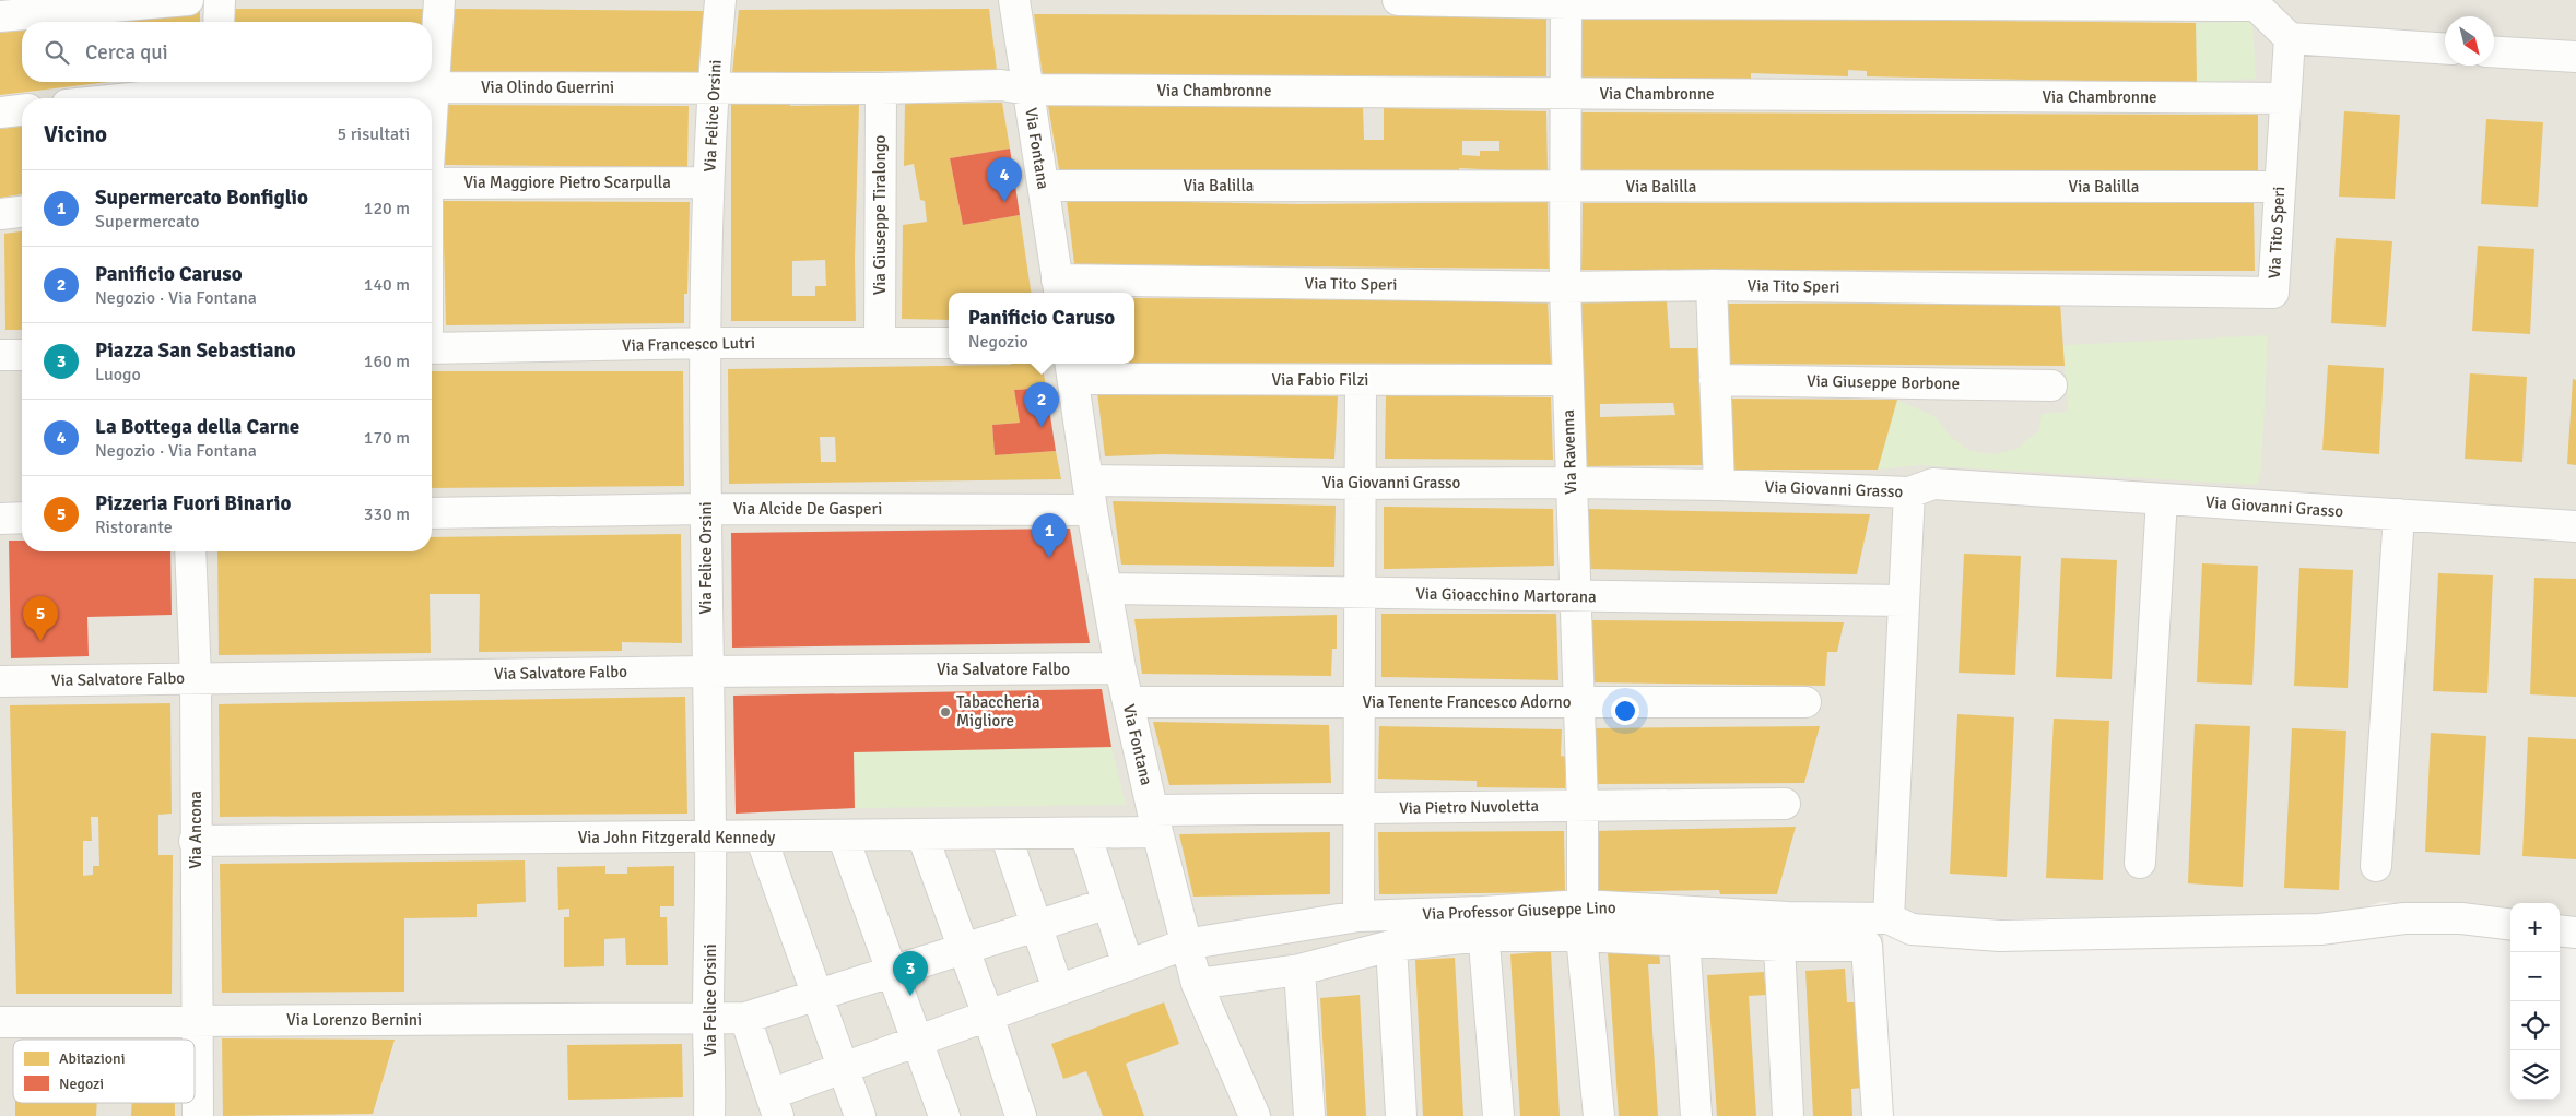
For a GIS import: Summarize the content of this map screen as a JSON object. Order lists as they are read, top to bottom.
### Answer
{
  "streets": {
    "street": [
      "Via Olindo Guerrini",
      "Via Chambronne",
      "Via Felice Orsini",
      "Via Fontana",
      "Via Maggiore Pietro Scarpulla",
      "Via Balilla",
      "Via Giuseppe Tiralongo",
      "Via Tito Speri",
      "Via Francesco Lutri",
      "Via Fabio Filzi",
      "Via Giuseppe Borbone",
      "Via Ravenna",
      "Via Giovanni Grasso",
      "Via Alcide De Gasperi",
      "Via Gioacchino Martorana",
      "Via Salvatore Falbo",
      "Via Tenente Francesco Adorno",
      "Via Pietro Nuvoletta",
      "Via Ancona",
      "Via John Fitzgerald Kennedy",
      "Via Professor Giuseppe Lino",
      "Via Lorenzo Bernini"
    ]
  },
  "crossings": [
    ["Via Olindo Guerrini", "Via Chambronne"],
    ["Via Olindo Guerrini", "Via Felice Orsini"],
    ["Via Olindo Guerrini", "Via Fontana"],
    ["Via Olindo Guerrini", "Via Giuseppe Tiralongo"],
    ["Via Chambronne", "Via Fontana"],
    ["Via Chambronne", "Via Tito Speri"],
    ["Via Chambronne", "Via Ravenna"],
    ["Via Felice Orsini", "Via Maggiore Pietro Scarpulla"],
    ["Via Felice Orsini", "Via Francesco Lutri"],
    ["Via Felice Orsini", "Via Alcide De Gasperi"],
    ["Via Felice Orsini", "Via Salvatore Falbo"],
    ["Via Felice Orsini", "Via John Fitzgerald Kennedy"],
    ["Via Felice Orsini", "Via Lorenzo Bernini"],
    ["Via Fontana", "Via Balilla"],
    ["Via Fontana", "Via Tito Speri"],
    ["Via Fontana", "Via Fabio Filzi"],
    ["Via Fontana", "Via Giovanni Grasso"],
    ["Via Fontana", "Via Alcide De Gasperi"],
    ["Via Fontana", "Via Gioacchino Martorana"],
    ["Via Fontana", "Via Salvatore Falbo"],
    ["Via Fontana", "Via Tenente Francesco Adorno"],
    ["Via Fontana", "Via Pietro Nuvoletta"],
    ["Via Fontana", "Via John Fitzgerald Kennedy"],
    ["Via Fontana", "Via Professor Giuseppe Lino"],
    ["Via Balilla", "Via Tito Speri"],
    ["Via Balilla", "Via Ravenna"],
    ["Via Giuseppe Tiralongo", "Via Francesco Lutri"],
    ["Via Tito Speri", "Via Ravenna"],
    ["Via Fabio Filzi", "Via Ravenna"],
    ["Via Ravenna", "Via Giovanni Grasso"],
    ["Via Ravenna", "Via Gioacchino Martorana"],
    ["Via Ravenna", "Via Tenente Francesco Adorno"],
    ["Via Ravenna", "Via Pietro Nuvoletta"],
    ["Via Ravenna", "Via Professor Giuseppe Lino"],
    ["Via Salvatore Falbo", "Via Ancona"],
    ["Via Pietro Nuvoletta", "Via John Fitzgerald Kennedy"],
    ["Via Ancona", "Via John Fitzgerald Kennedy"],
    ["Via Ancona", "Via Lorenzo Bernini"]
  ],
  "places": ["Tabaccheria Migliore"],
  "legend": ["Abitazioni", "Negozi"],
  "north": "bottom right",
  "page": {
    "search": "Cerca qui",
    "heading": ["Vicino", "5 risultati"],
    "pins": [
      "4",
      "2",
      "1",
      "5",
      "3"
    ],
    "list": [
      {
        "mark": "1",
        "name": "Supermercato Bonfiglio",
        "note": "Supermercato",
        "value": "120 m"
      },
      {
        "mark": "2",
        "name": "Panificio Caruso",
        "note": "Negozio · Via Fontana",
        "value": "140 m"
      },
      {
        "mark": "3",
        "name": "Piazza San Sebastiano",
        "note": "Luogo",
        "value": "160 m"
      },
      {
        "mark": "4",
        "name": "La Bottega della Carne",
        "note": "Negozio · Via Fontana",
        "value": "170 m"
      },
      {
        "mark": "5",
        "name": "Pizzeria Fuori Binario",
        "note": "Ristorante",
        "value": "330 m"
      }
    ],
    "popup": ["Panificio Caruso", "Negozio"],
    "map_buttons": ["+", "−"]
  }
}
